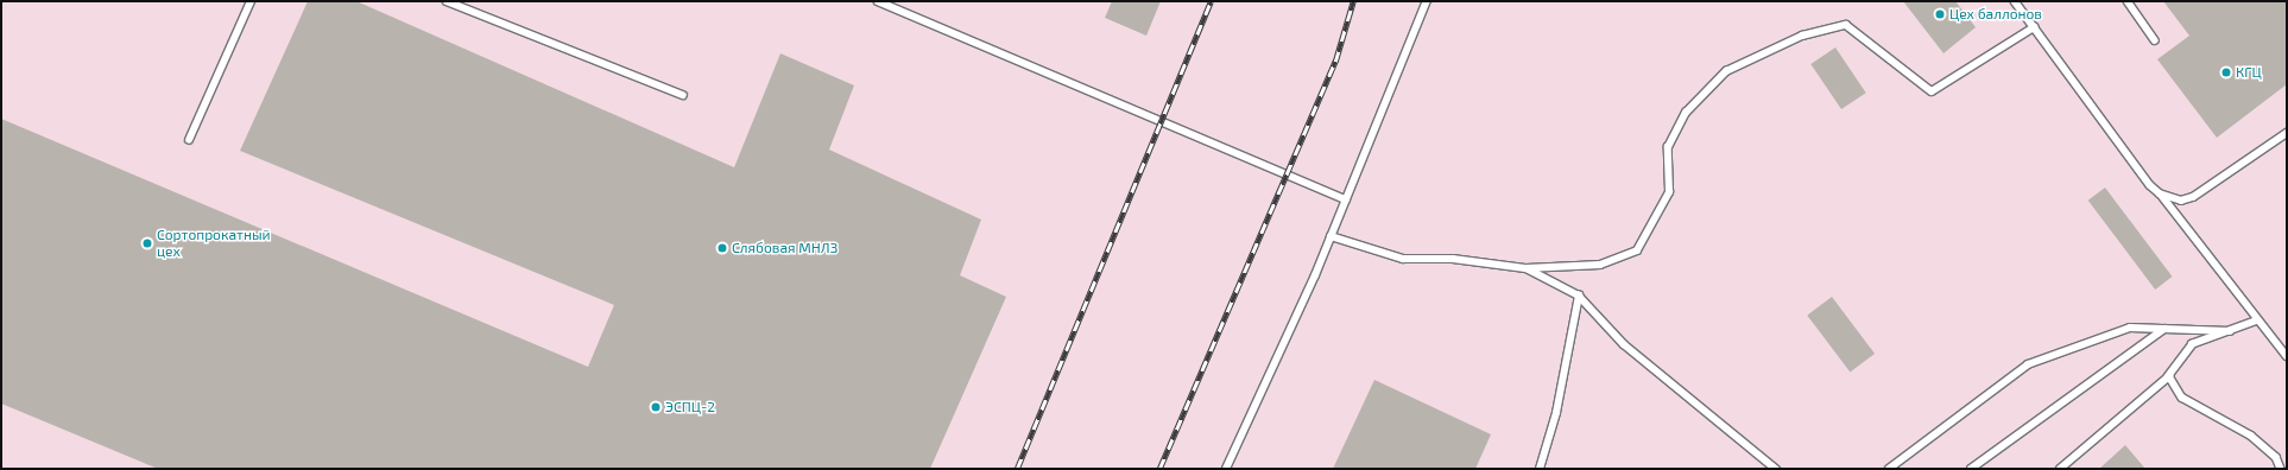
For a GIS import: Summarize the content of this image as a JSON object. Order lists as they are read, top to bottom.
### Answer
{
  "places": [
    "Цех баллонов",
    "КГЦ",
    "Сортопрокатный цех",
    "Слябовая МНЛЗ",
    "ЭСПЦ-2"
  ]
}
